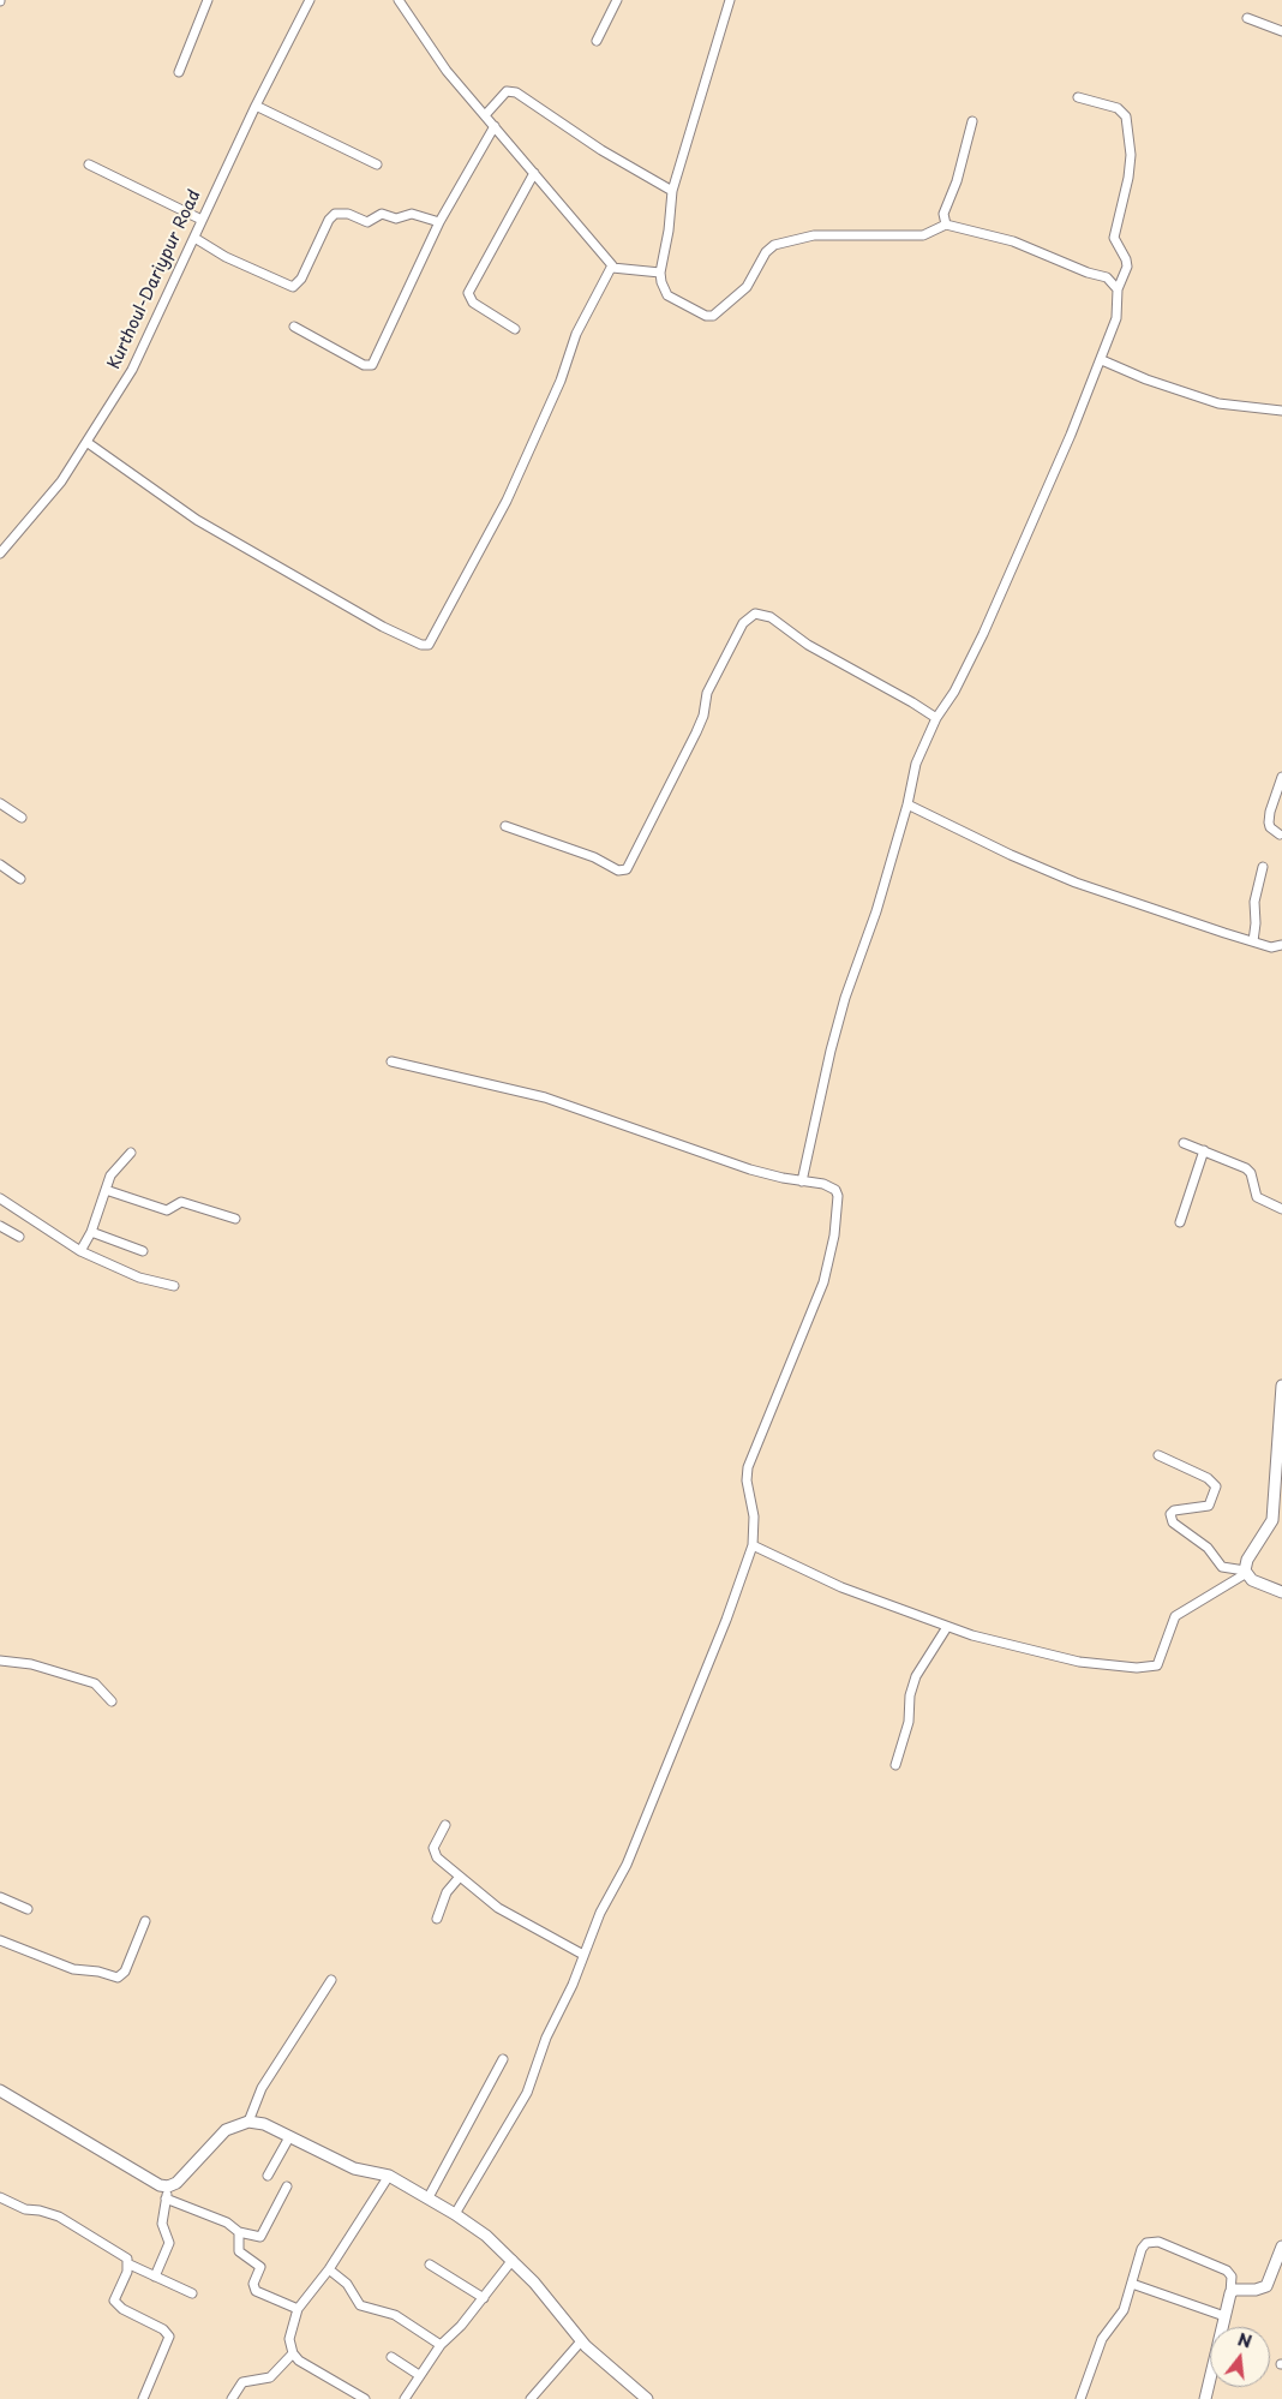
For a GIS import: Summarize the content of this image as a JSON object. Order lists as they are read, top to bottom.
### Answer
{
  "streets": {
    "street": ["Kurthoul-Dariypur Road"]
  },
  "north": "top"
}
